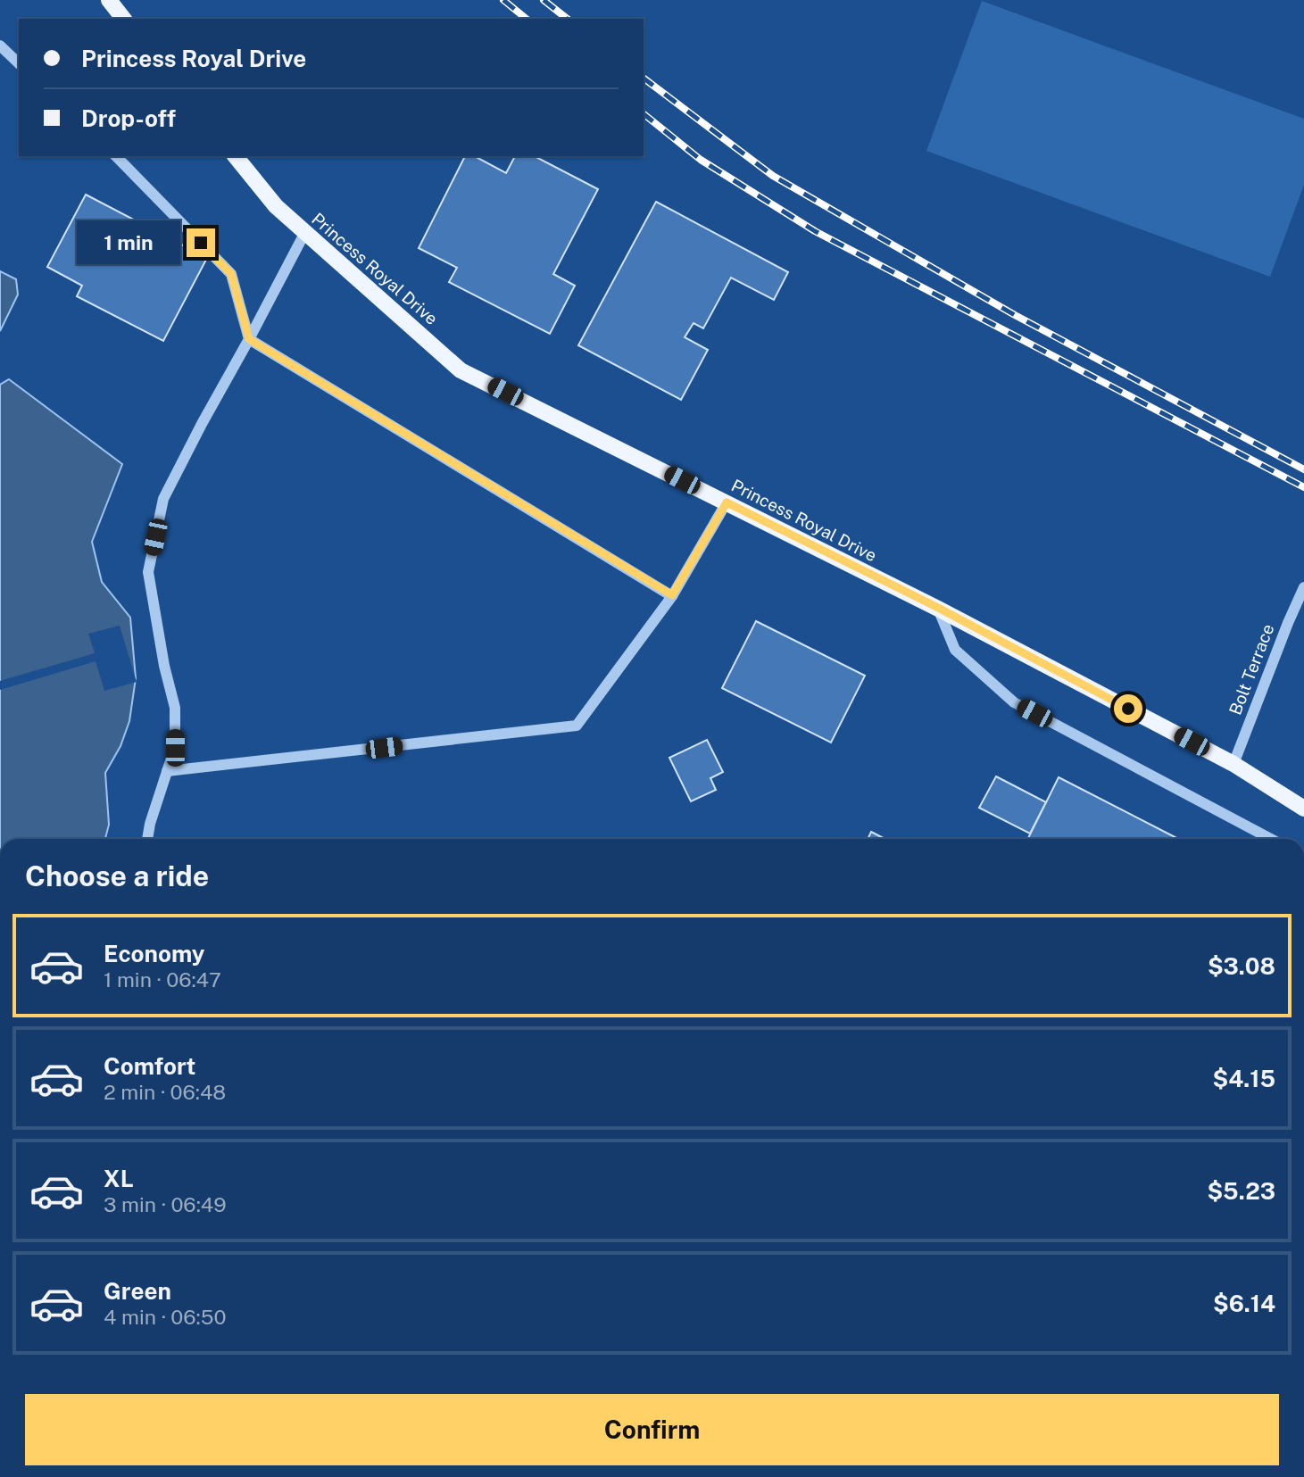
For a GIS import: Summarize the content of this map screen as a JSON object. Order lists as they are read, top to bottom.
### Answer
{
  "streets": {
    "main road": ["Princess Royal Drive"],
    "street": ["Bolt Terrace"]
  },
  "crossings": [
    ["Princess Royal Drive", "Bolt Terrace"]
  ],
  "page": {
    "banner": ["Princess Royal Drive", "Drop-off"],
    "bubble": "1 min",
    "heading": "Choose a ride",
    "list": [
      {
        "name": "Economy",
        "note": "1 min · 06:47",
        "value": "$3.08"
      },
      {
        "name": "Comfort",
        "note": "2 min · 06:48",
        "value": "$4.15"
      },
      {
        "name": "XL",
        "note": "3 min · 06:49",
        "value": "$5.23"
      },
      {
        "name": "Green",
        "note": "4 min · 06:50",
        "value": "$6.14"
      }
    ],
    "buttons": "Confirm"
  }
}
